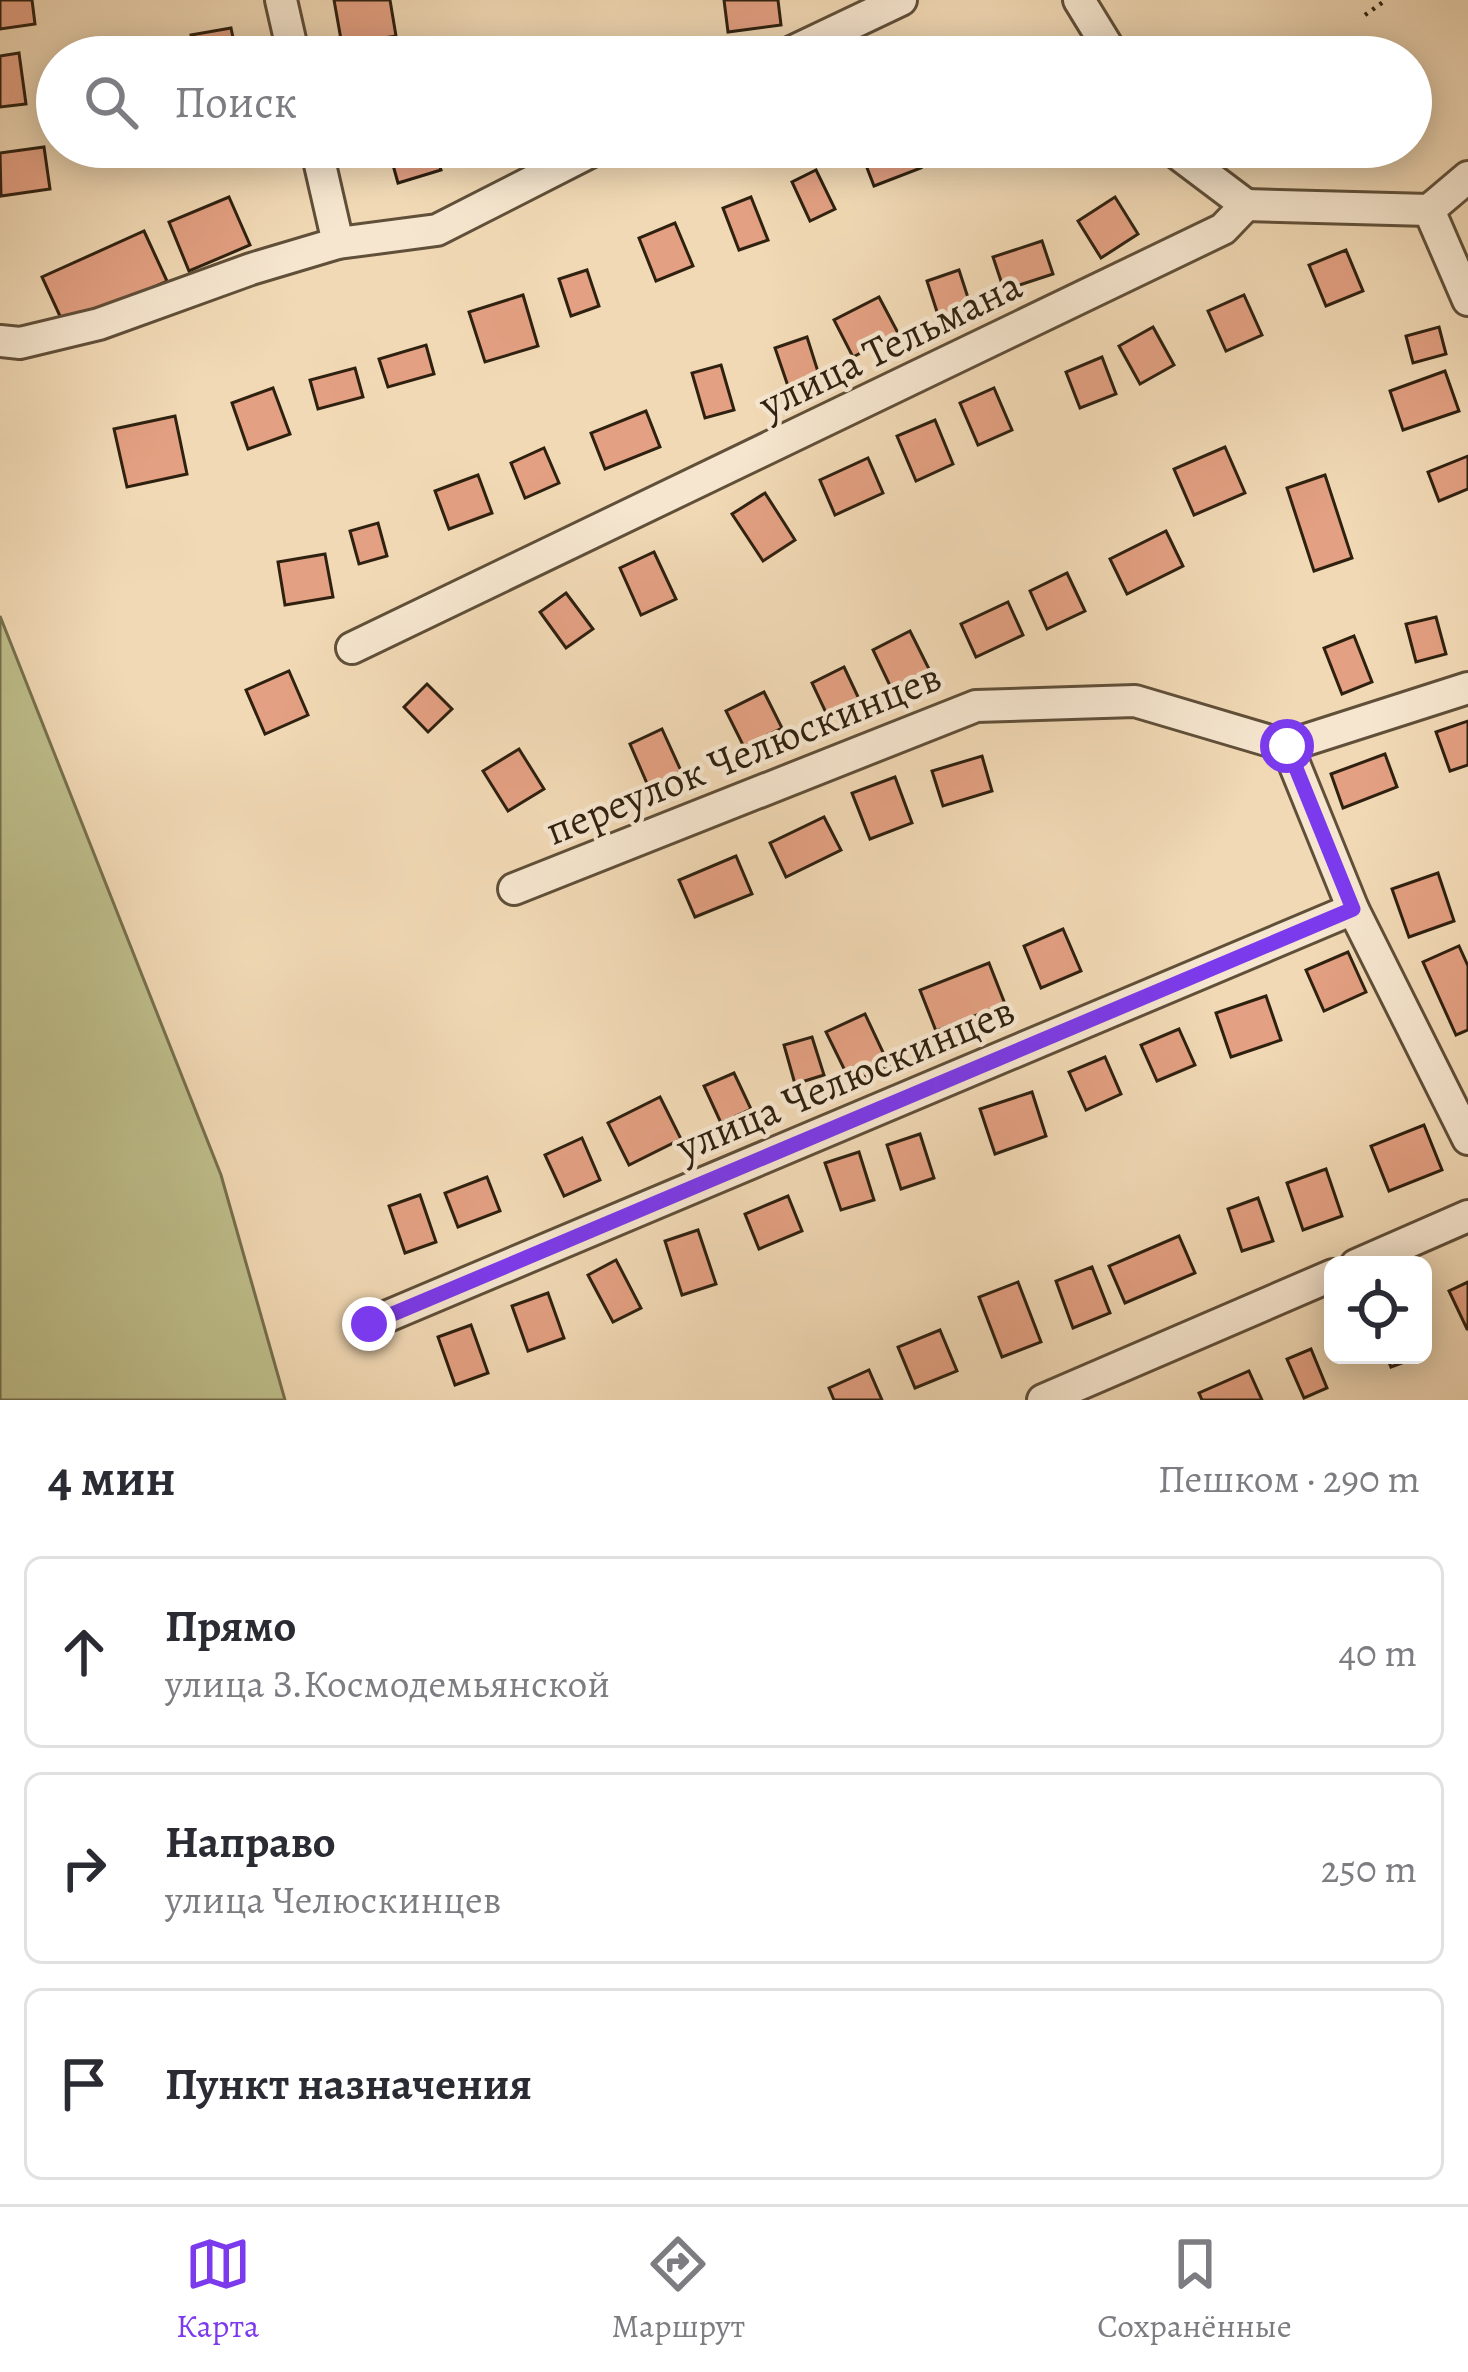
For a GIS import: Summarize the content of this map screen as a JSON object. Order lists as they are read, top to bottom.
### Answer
{
  "streets": {
    "street": ["улица Тельмана", "переулок Челюскинцев", "улица Челюскинцев"]
  },
  "page": {
    "search": "Поиск",
    "heading": ["4 мин", "Пешком · 290 m"],
    "list": [
      ["Прямо", "улица З.Космодемьянской", "40 m"],
      ["Направо", "улица Челюскинцев", "250 m"],
      "Пункт назначения"
    ],
    "nav": ["Карта", "Маршрут", "Сохранённые"]
  }
}
